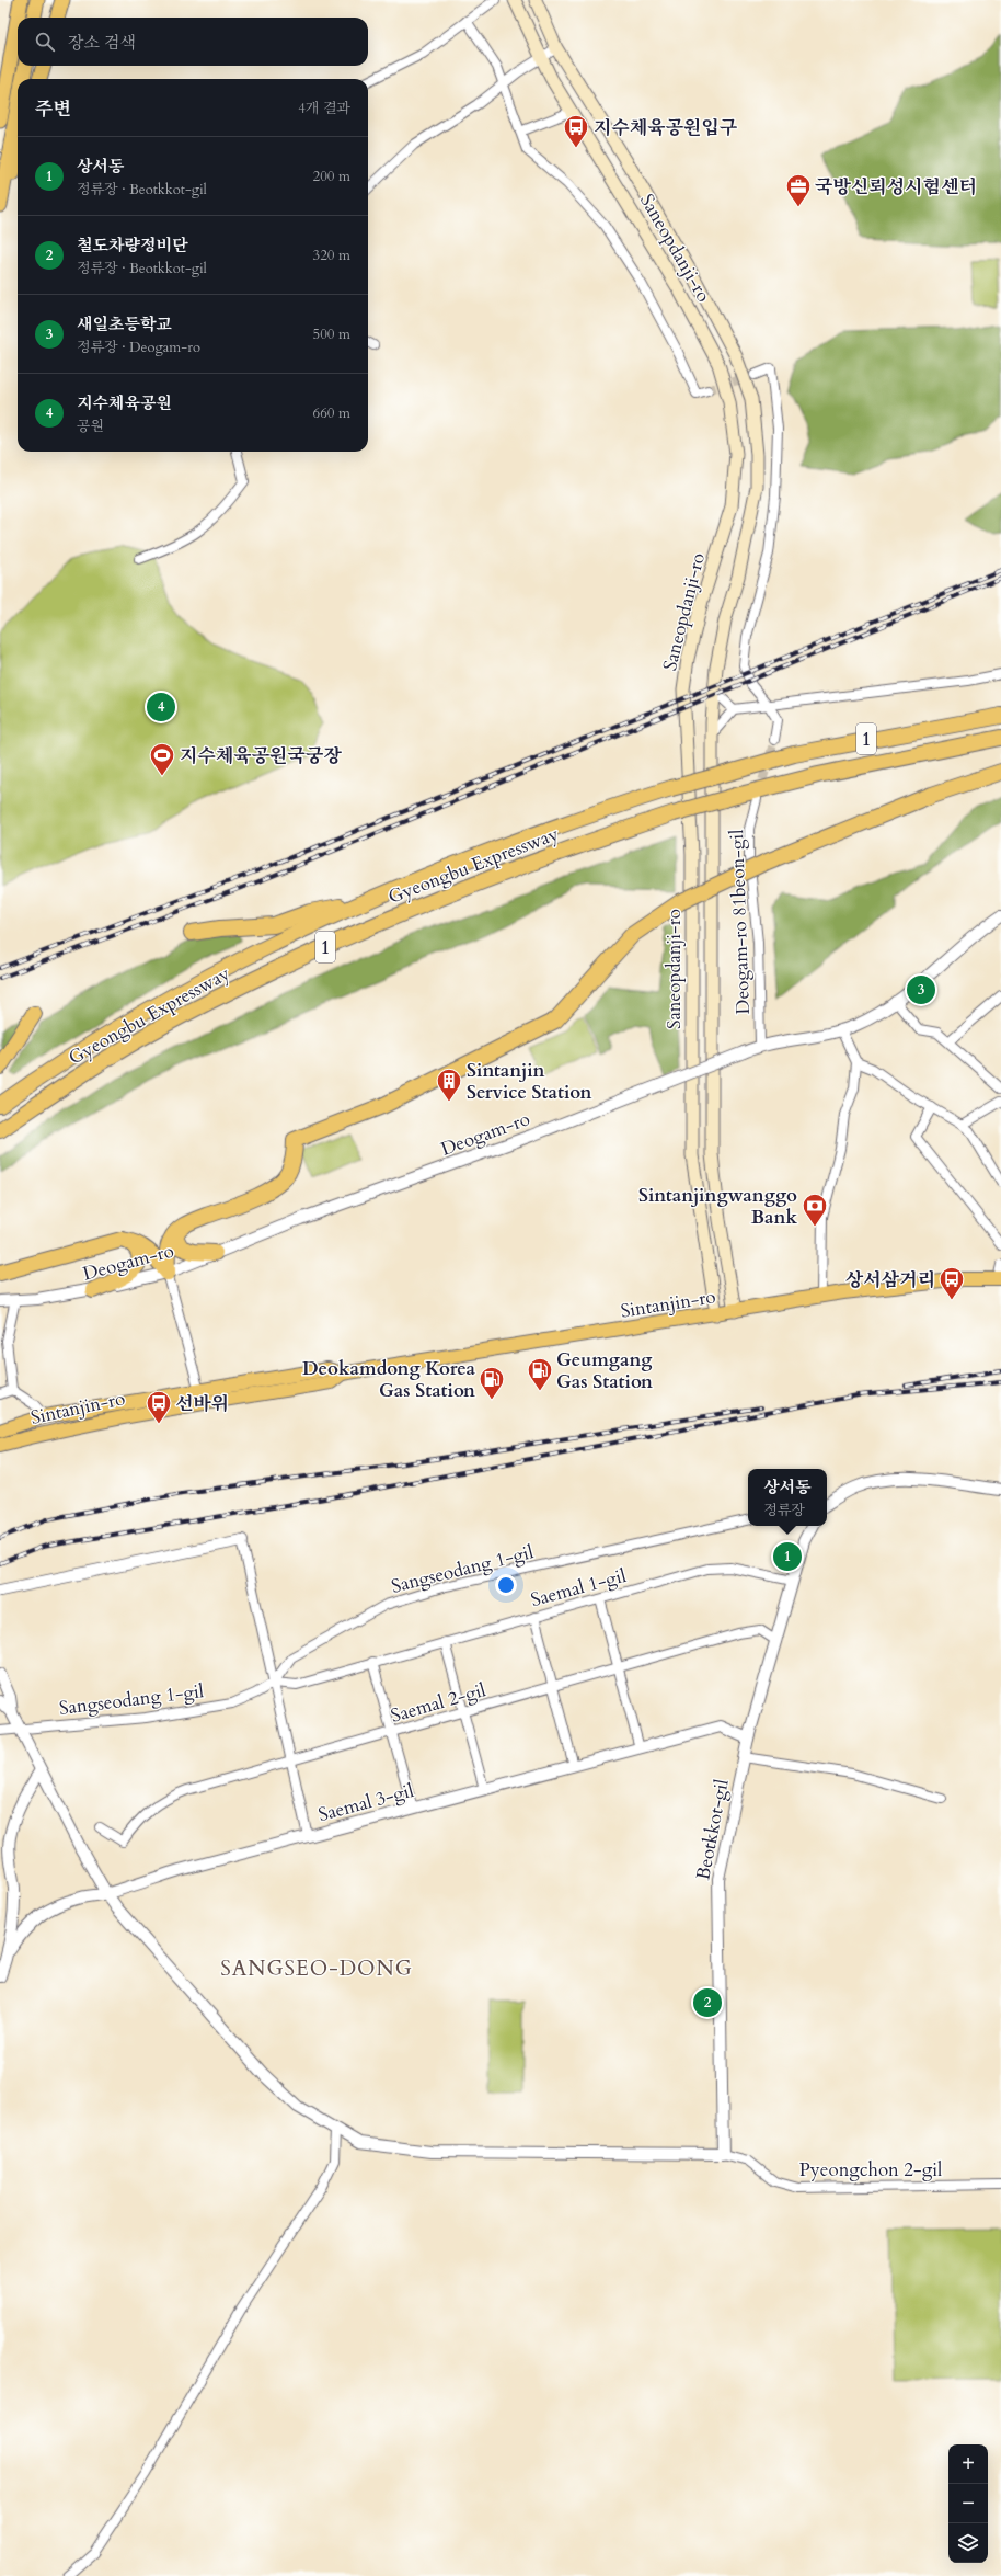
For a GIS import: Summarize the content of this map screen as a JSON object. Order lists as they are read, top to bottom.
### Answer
{
  "streets": {
    "highway": ["1", "Gyeongbu Expressway"],
    "main road": ["Saneopdanji-ro", "Sintanjin-ro"],
    "street": [
      "Deogam-ro 81beon-gil",
      "Deogam-ro",
      "Sangseodang 1-gil",
      "Saemal 1-gil",
      "Saemal 2-gil",
      "Saemal 3-gil",
      "Beotkkot-gil",
      "Pyeongchon 2-gil"
    ]
  },
  "crossings": [
    ["Saneopdanji-ro", "Sintanjin-ro"],
    ["Deogam-ro 81beon-gil", "Deogam-ro"],
    ["Sangseodang 1-gil", "Saemal 1-gil"],
    ["Saemal 1-gil", "Beotkkot-gil"],
    ["Saemal 2-gil", "Beotkkot-gil"],
    ["Saemal 3-gil", "Beotkkot-gil"],
    ["Beotkkot-gil", "Pyeongchon 2-gil"]
  ],
  "districts": ["SANGSEO-DONG"],
  "places": {
    "bus stop": ["지수체육공원입구", "상서삼거리", "선바위"],
    "office": ["국방신뢰성시험센터"],
    "sports": ["지수체육공원국궁장"],
    "building": ["Sintanjin Service Station"],
    "bank": ["Sintanjingwanggo Bank"],
    "fuel station": ["Geumgang Gas Station", "Deokamdong Korea Gas Station"]
  },
  "page": {
    "search": "장소 검색",
    "heading": ["주변", "4개 결과"],
    "list": [
      {
        "mark": "1",
        "name": "상서동",
        "note": "정류장 · Beotkkot-gil",
        "value": "200 m"
      },
      {
        "mark": "2",
        "name": "철도차량정비단",
        "note": "정류장 · Beotkkot-gil",
        "value": "320 m"
      },
      {
        "mark": "3",
        "name": "새일초등학교",
        "note": "정류장 · Deogam-ro",
        "value": "500 m"
      },
      {
        "mark": "4",
        "name": "지수체육공원",
        "note": "공원",
        "value": "660 m"
      }
    ],
    "pins": [
      "4",
      "3",
      "1",
      "2"
    ],
    "popup": ["상서동", "정류장"],
    "map_buttons": ["+", "−"]
  }
}
